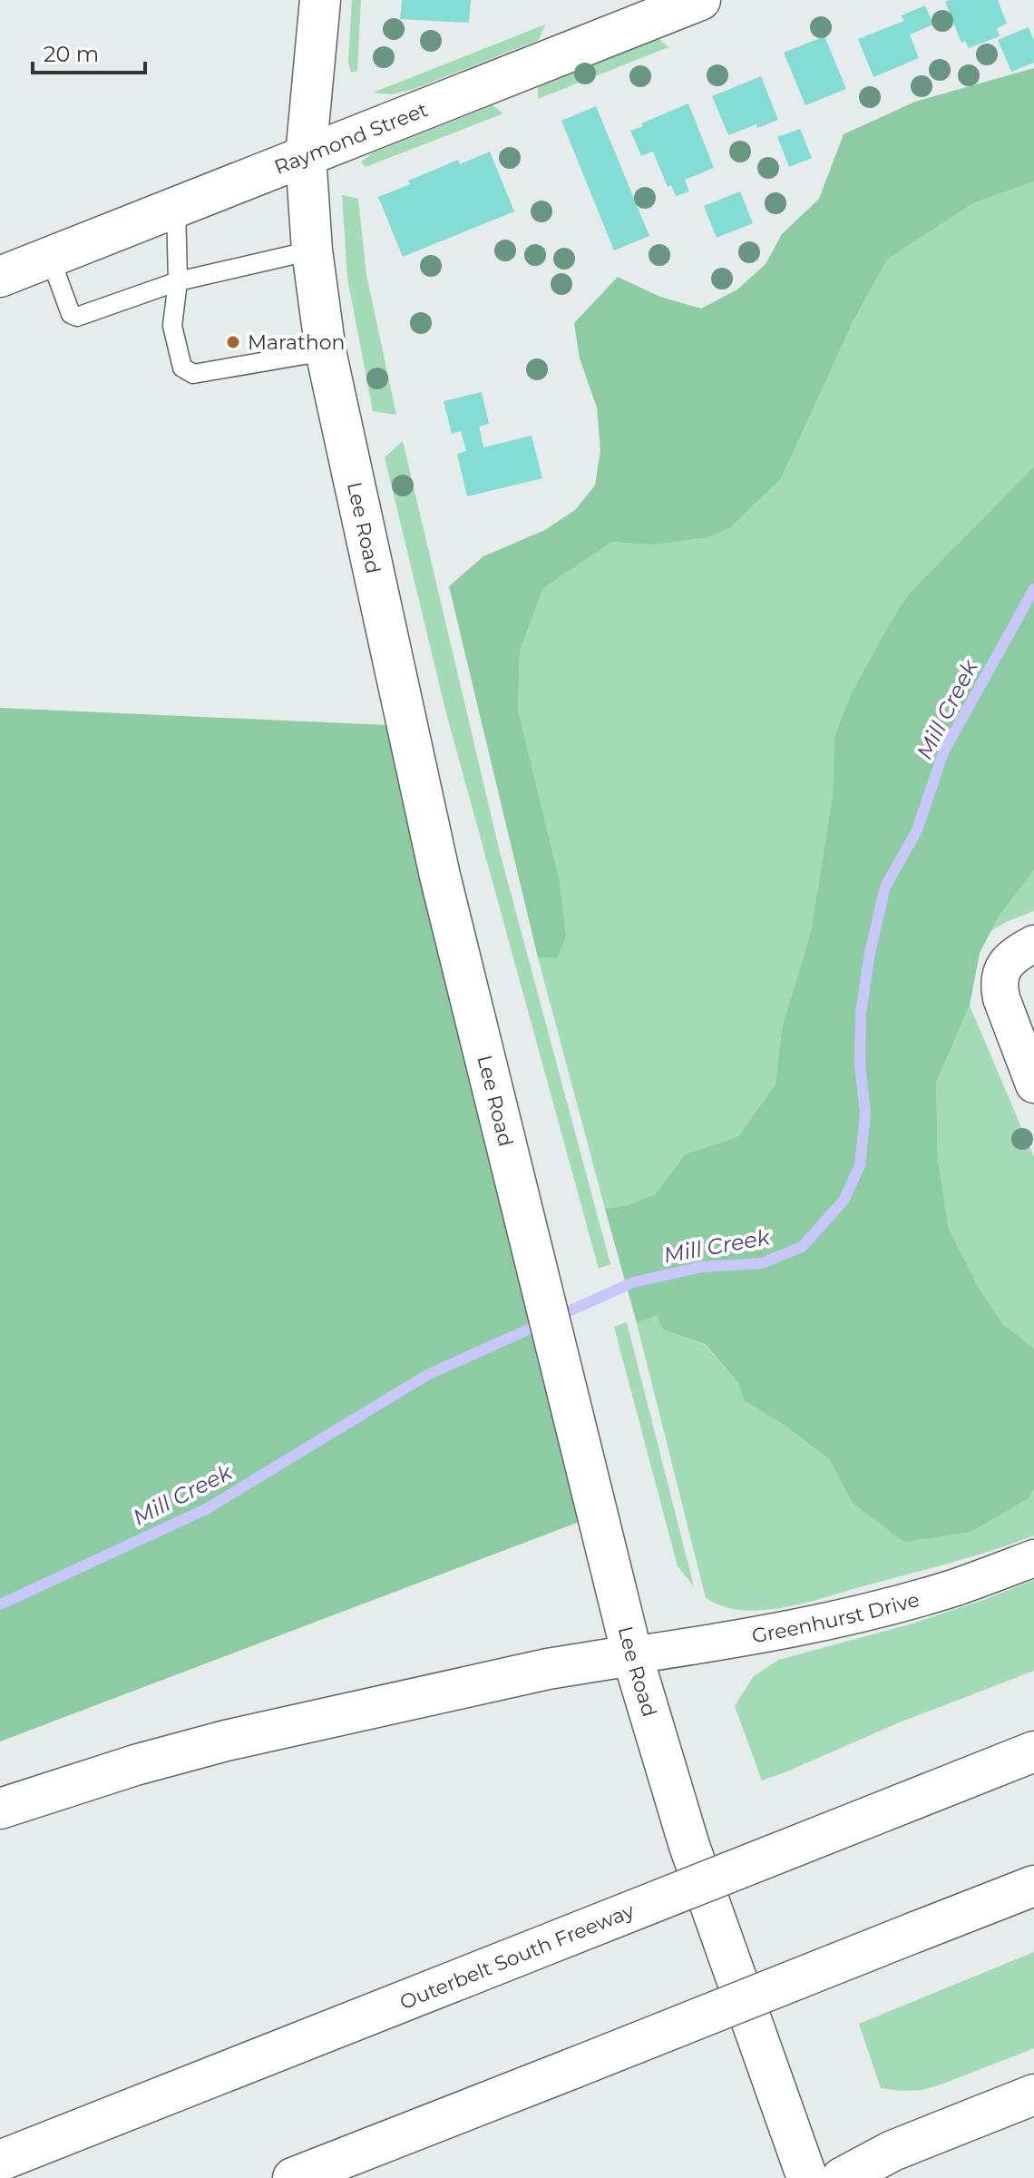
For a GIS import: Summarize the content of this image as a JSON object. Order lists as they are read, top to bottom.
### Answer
{
  "streets": {
    "main road": ["Raymond Street", "Lee Road", "Outerbelt South Freeway"],
    "street": ["Greenhurst Drive"]
  },
  "crossings": [
    ["Raymond Street", "Lee Road"],
    ["Lee Road", "Greenhurst Drive"]
  ],
  "water": ["Mill Creek"],
  "places": ["Marathon"],
  "scale_bar": "20 m"
}
